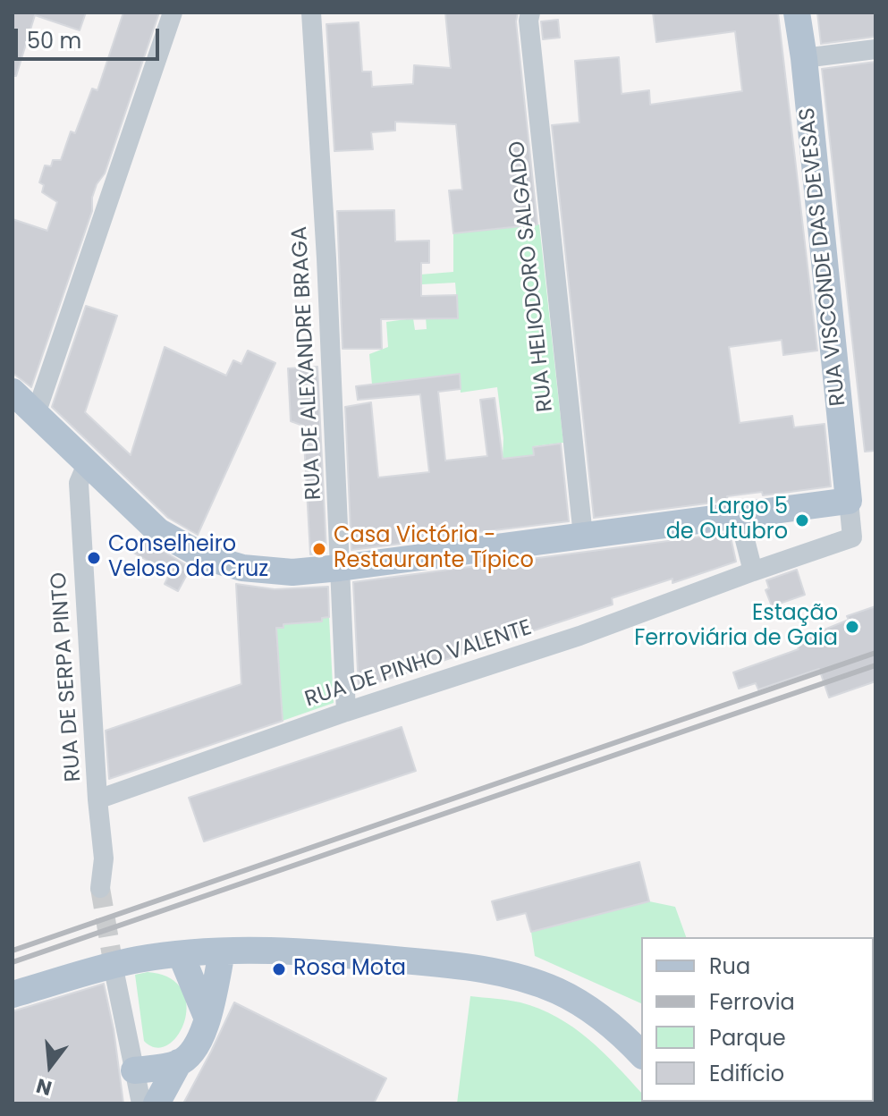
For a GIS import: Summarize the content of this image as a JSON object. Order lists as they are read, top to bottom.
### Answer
{
  "streets": {
    "main road": ["RUA VISCONDE DAS DEVESAS"],
    "street": [
      "RUA HELIODORO SALGADO",
      "RUA DE ALEXANDRE BRAGA",
      "RUA DE PINHO VALENTE",
      "RUA DE SERPA PINTO"
    ]
  },
  "crossings": [
    ["RUA DE ALEXANDRE BRAGA", "RUA DE PINHO VALENTE"],
    ["RUA DE PINHO VALENTE", "RUA DE SERPA PINTO"]
  ],
  "places": [
    "Largo 5 de Outubro",
    "Casa Victória - Restaurante Típico",
    "Conselheiro Veloso da Cruz",
    "Estação Ferroviária de Gaia",
    "Rosa Mota"
  ],
  "legend": [
    "Rua",
    "Ferrovia",
    "Parque",
    "Edifício"
  ],
  "scale_bar": "50 m",
  "north": "bottom"
}
